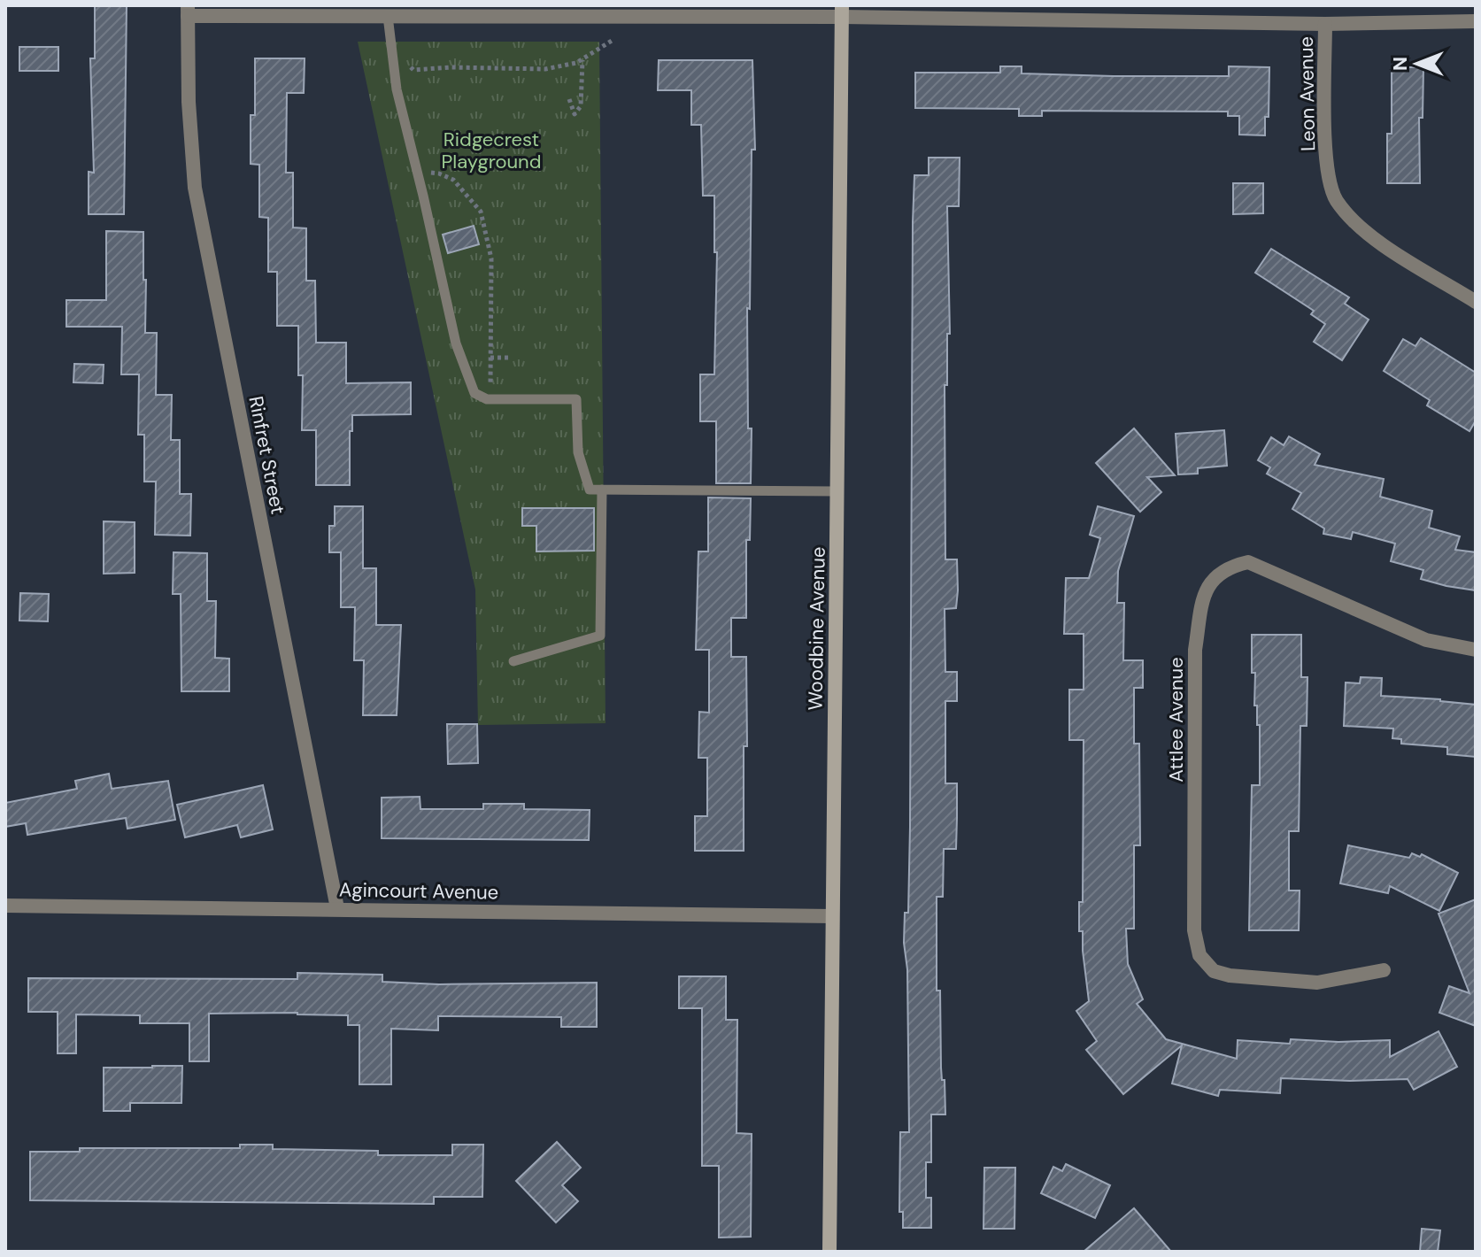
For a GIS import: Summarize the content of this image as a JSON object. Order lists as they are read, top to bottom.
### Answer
{
  "streets": {
    "street": [
      "Leon Avenue",
      "Rinfret Street",
      "Woodbine Avenue",
      "Attlee Avenue",
      "Agincourt Avenue"
    ]
  },
  "crossings": [
    ["Rinfret Street", "Agincourt Avenue"],
    ["Woodbine Avenue", "Agincourt Avenue"]
  ],
  "parks": ["Ridgecrest Playground"],
  "north": "left"
}
